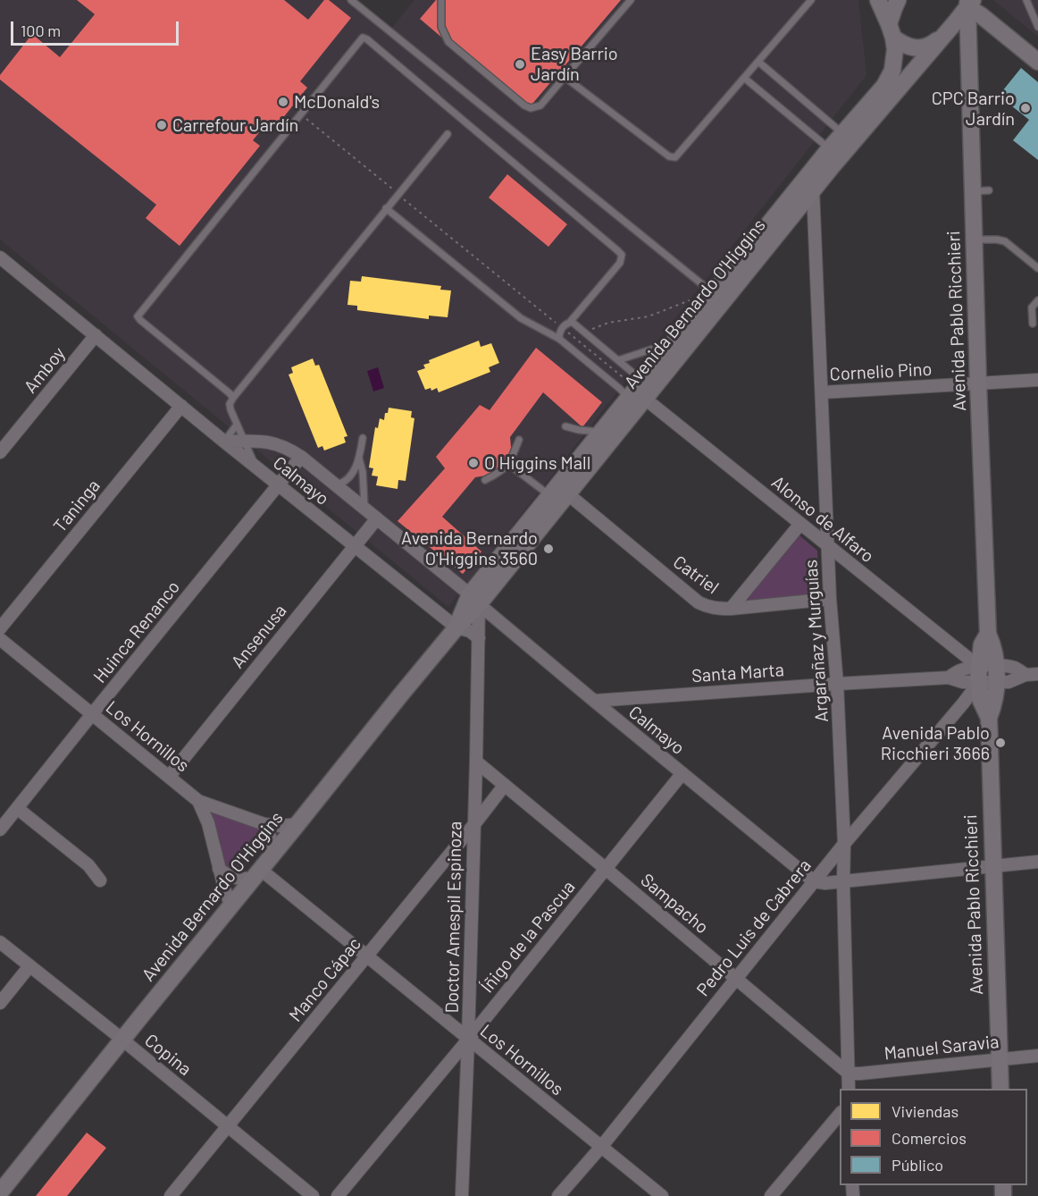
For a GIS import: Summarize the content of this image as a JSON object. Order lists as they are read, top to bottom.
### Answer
{
  "streets": {
    "main road": ["Avenida Bernardo O'Higgins", "Avenida Pablo Ricchieri"],
    "street": [
      "Amboy",
      "Cornelio Pino",
      "Calmayo",
      "Taninga",
      "Alonso de Alfaro",
      "Catriel",
      "Huinca Renanco",
      "Ansenusa",
      "Argarañaz y Murguías",
      "Santa Marta",
      "Los Hornillos",
      "Sampacho",
      "Doctor Amespil Espinoza",
      "Pedro Luis de Cabrera",
      "Íñigo de la Pascua",
      "Manco Cápac",
      "Manuel Saravia",
      "Copina"
    ]
  },
  "crossings": [
    ["Avenida Bernardo O'Higgins", "Avenida Pablo Ricchieri"],
    ["Avenida Bernardo O'Higgins", "Calmayo"],
    ["Avenida Bernardo O'Higgins", "Alonso de Alfaro"],
    ["Avenida Bernardo O'Higgins", "Catriel"],
    ["Avenida Bernardo O'Higgins", "Argarañaz y Murguías"],
    ["Avenida Bernardo O'Higgins", "Los Hornillos"],
    ["Avenida Bernardo O'Higgins", "Doctor Amespil Espinoza"],
    ["Avenida Bernardo O'Higgins", "Copina"],
    ["Avenida Pablo Ricchieri", "Cornelio Pino"],
    ["Avenida Pablo Ricchieri", "Alonso de Alfaro"],
    ["Avenida Pablo Ricchieri", "Santa Marta"],
    ["Avenida Pablo Ricchieri", "Pedro Luis de Cabrera"],
    ["Avenida Pablo Ricchieri", "Manuel Saravia"],
    ["Amboy", "Calmayo"],
    ["Cornelio Pino", "Argarañaz y Murguías"],
    ["Calmayo", "Taninga"],
    ["Calmayo", "Huinca Renanco"],
    ["Calmayo", "Ansenusa"],
    ["Calmayo", "Santa Marta"],
    ["Calmayo", "Doctor Amespil Espinoza"],
    ["Calmayo", "Pedro Luis de Cabrera"],
    ["Calmayo", "Íñigo de la Pascua"],
    ["Alonso de Alfaro", "Argarañaz y Murguías"],
    ["Alonso de Alfaro", "Santa Marta"],
    ["Alonso de Alfaro", "Pedro Luis de Cabrera"],
    ["Catriel", "Argarañaz y Murguías"],
    ["Huinca Renanco", "Los Hornillos"],
    ["Ansenusa", "Los Hornillos"],
    ["Argarañaz y Murguías", "Santa Marta"],
    ["Argarañaz y Murguías", "Sampacho"],
    ["Argarañaz y Murguías", "Pedro Luis de Cabrera"],
    ["Argarañaz y Murguías", "Manuel Saravia"],
    ["Santa Marta", "Pedro Luis de Cabrera"],
    ["Los Hornillos", "Doctor Amespil Espinoza"],
    ["Los Hornillos", "Pedro Luis de Cabrera"],
    ["Los Hornillos", "Íñigo de la Pascua"],
    ["Los Hornillos", "Manco Cápac"],
    ["Sampacho", "Doctor Amespil Espinoza"],
    ["Sampacho", "Pedro Luis de Cabrera"],
    ["Sampacho", "Íñigo de la Pascua"],
    ["Sampacho", "Manco Cápac"],
    ["Sampacho", "Manuel Saravia"],
    ["Doctor Amespil Espinoza", "Íñigo de la Pascua"],
    ["Doctor Amespil Espinoza", "Manco Cápac"],
    ["Manco Cápac", "Copina"]
  ],
  "places": [
    "Easy Barrio Jardín",
    "McDonald's",
    "CPC Barrio Jardín",
    "Carrefour Jardín",
    "O Higgins Mall",
    "Avenida Bernardo O'Higgins 3560",
    "Avenida Pablo Ricchieri 3666"
  ],
  "legend": ["Viviendas", "Comercios", "Público"],
  "scale_bar": "100 m"
}
